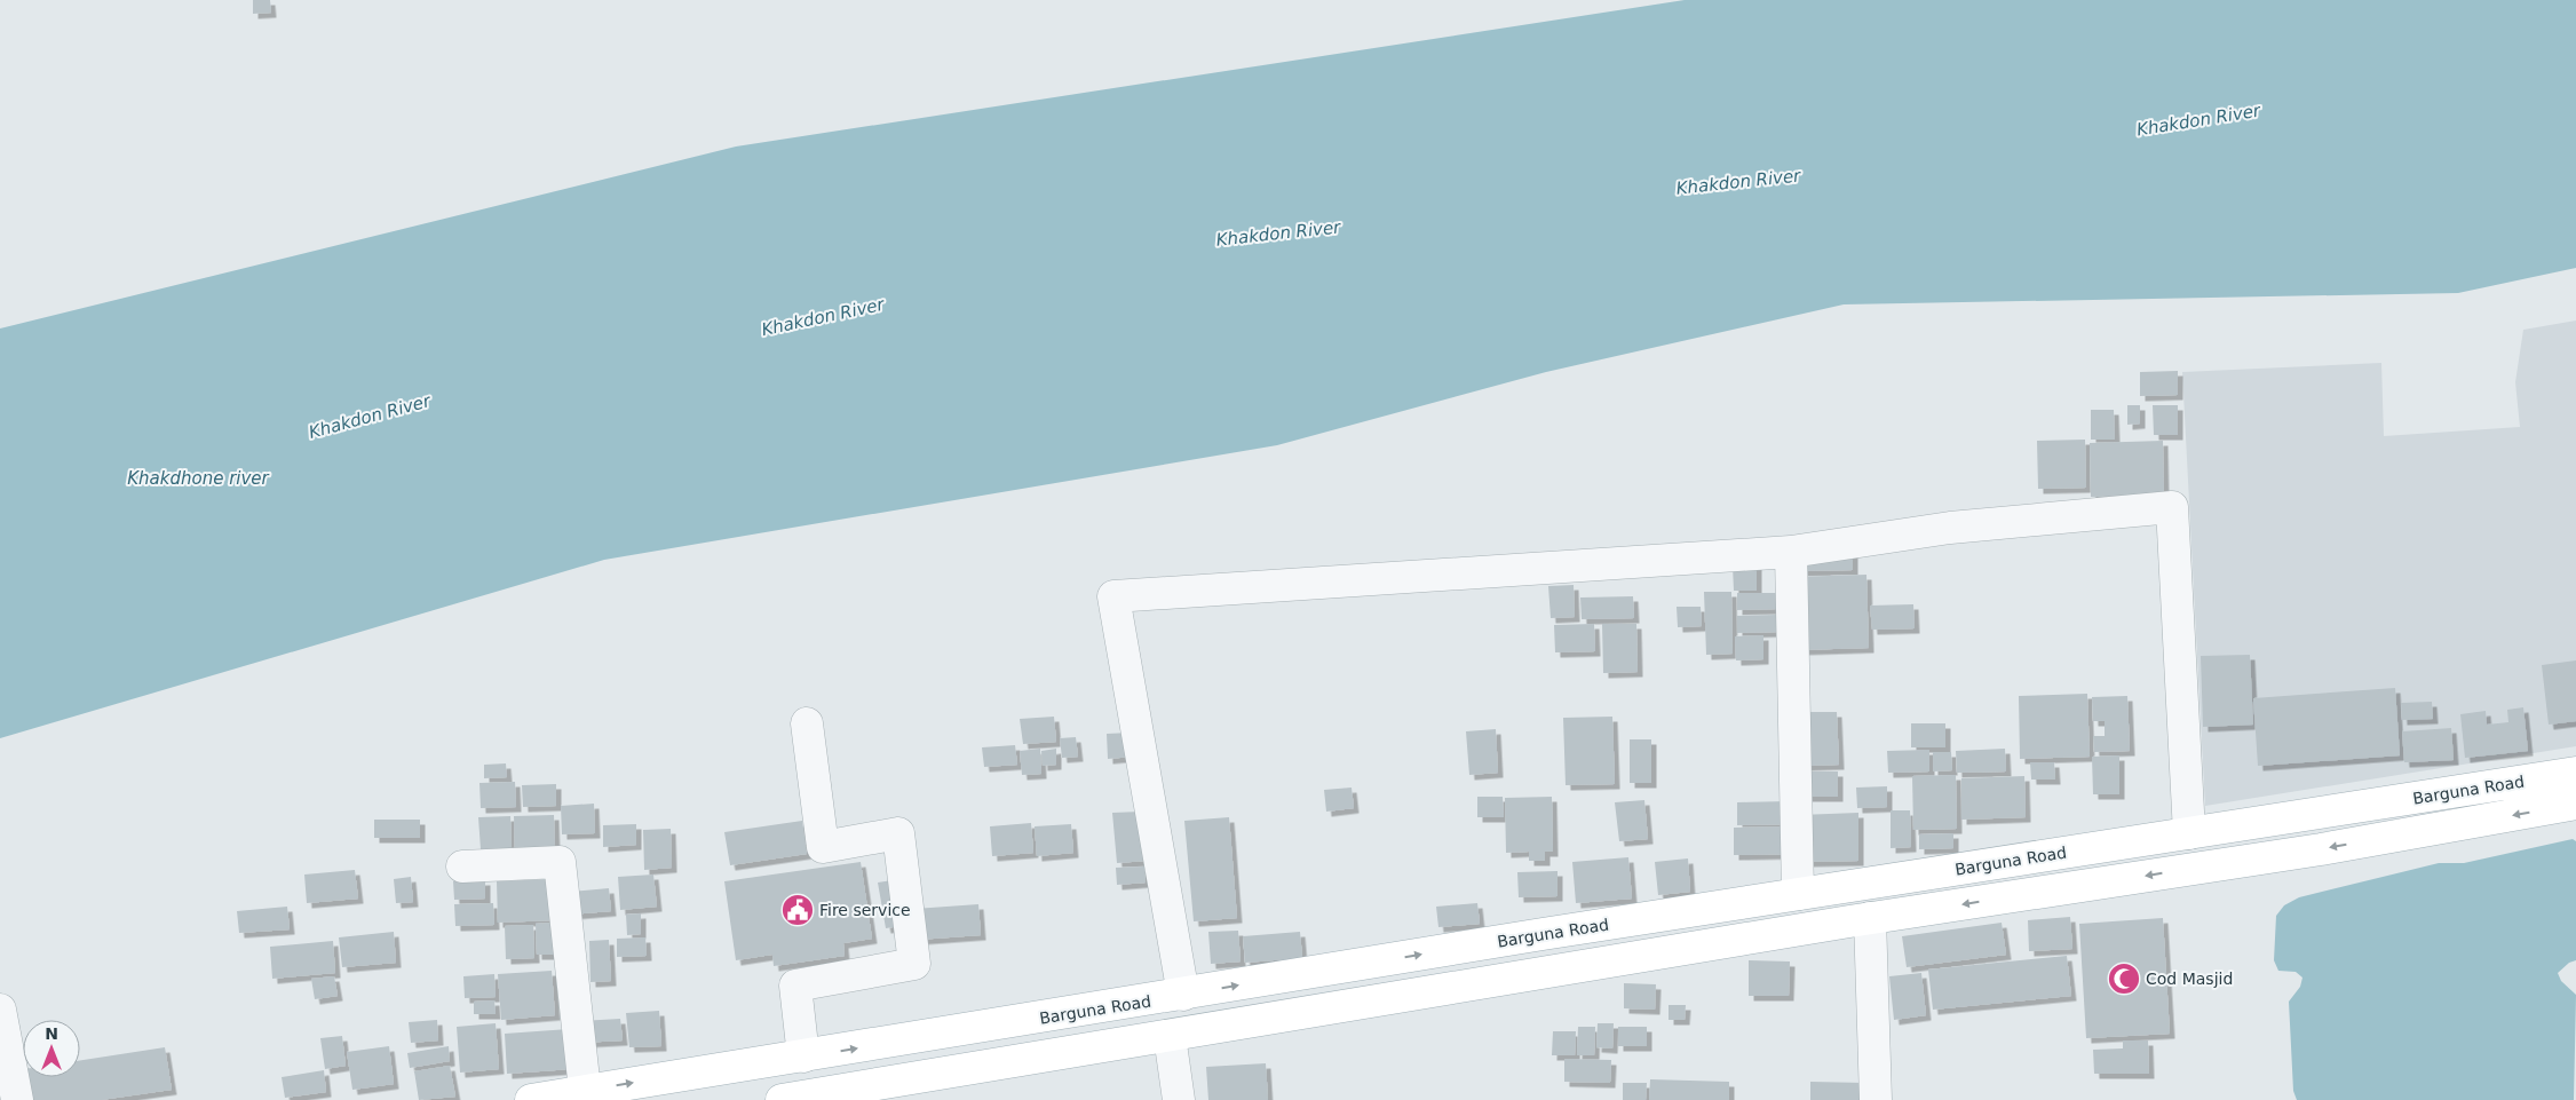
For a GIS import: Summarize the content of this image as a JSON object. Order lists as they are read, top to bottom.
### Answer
{
  "streets": {
    "main road": ["Barguna Road"]
  },
  "water": ["Khakdon River", "Khakdhone river"],
  "places": {
    "public building": ["Fire service"],
    "mosque": ["Cod Masjid"]
  },
  "north": "top"
}
